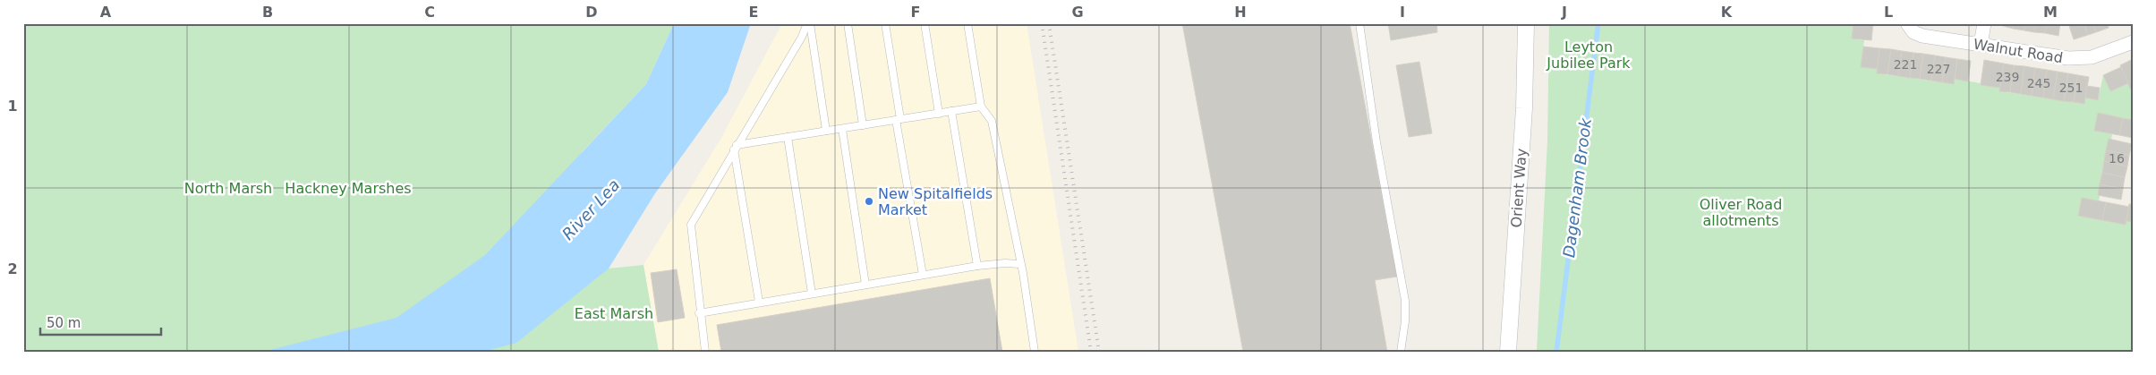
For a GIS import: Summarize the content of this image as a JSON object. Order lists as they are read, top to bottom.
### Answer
{
  "streets": {
    "street": ["Walnut Road", "Orient Way"]
  },
  "water": ["Dagenham Brook", "River Lea"],
  "parks": [
    "Leyton Jubilee Park",
    "North Marsh",
    "Hackney Marshes",
    "Oliver Road allotments",
    "East Marsh"
  ],
  "places": ["New Spitalfields Market"],
  "house_numbers": [
    "221",
    "227",
    "239",
    "245",
    "251",
    "16"
  ],
  "scale_bar": "50 m",
  "grid": {
    "columns": [
      "A",
      "B",
      "C",
      "D",
      "E",
      "F",
      "G",
      "H",
      "I",
      "J",
      "K",
      "L",
      "M"
    ],
    "rows": ["1", "2"]
  }
}
